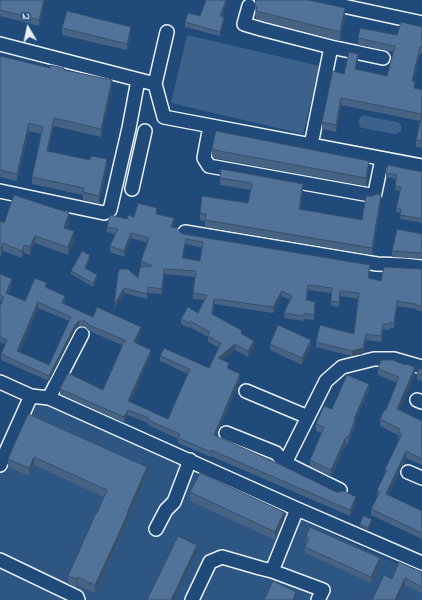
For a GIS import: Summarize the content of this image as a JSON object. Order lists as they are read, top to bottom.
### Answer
{
  "north": "top"
}
